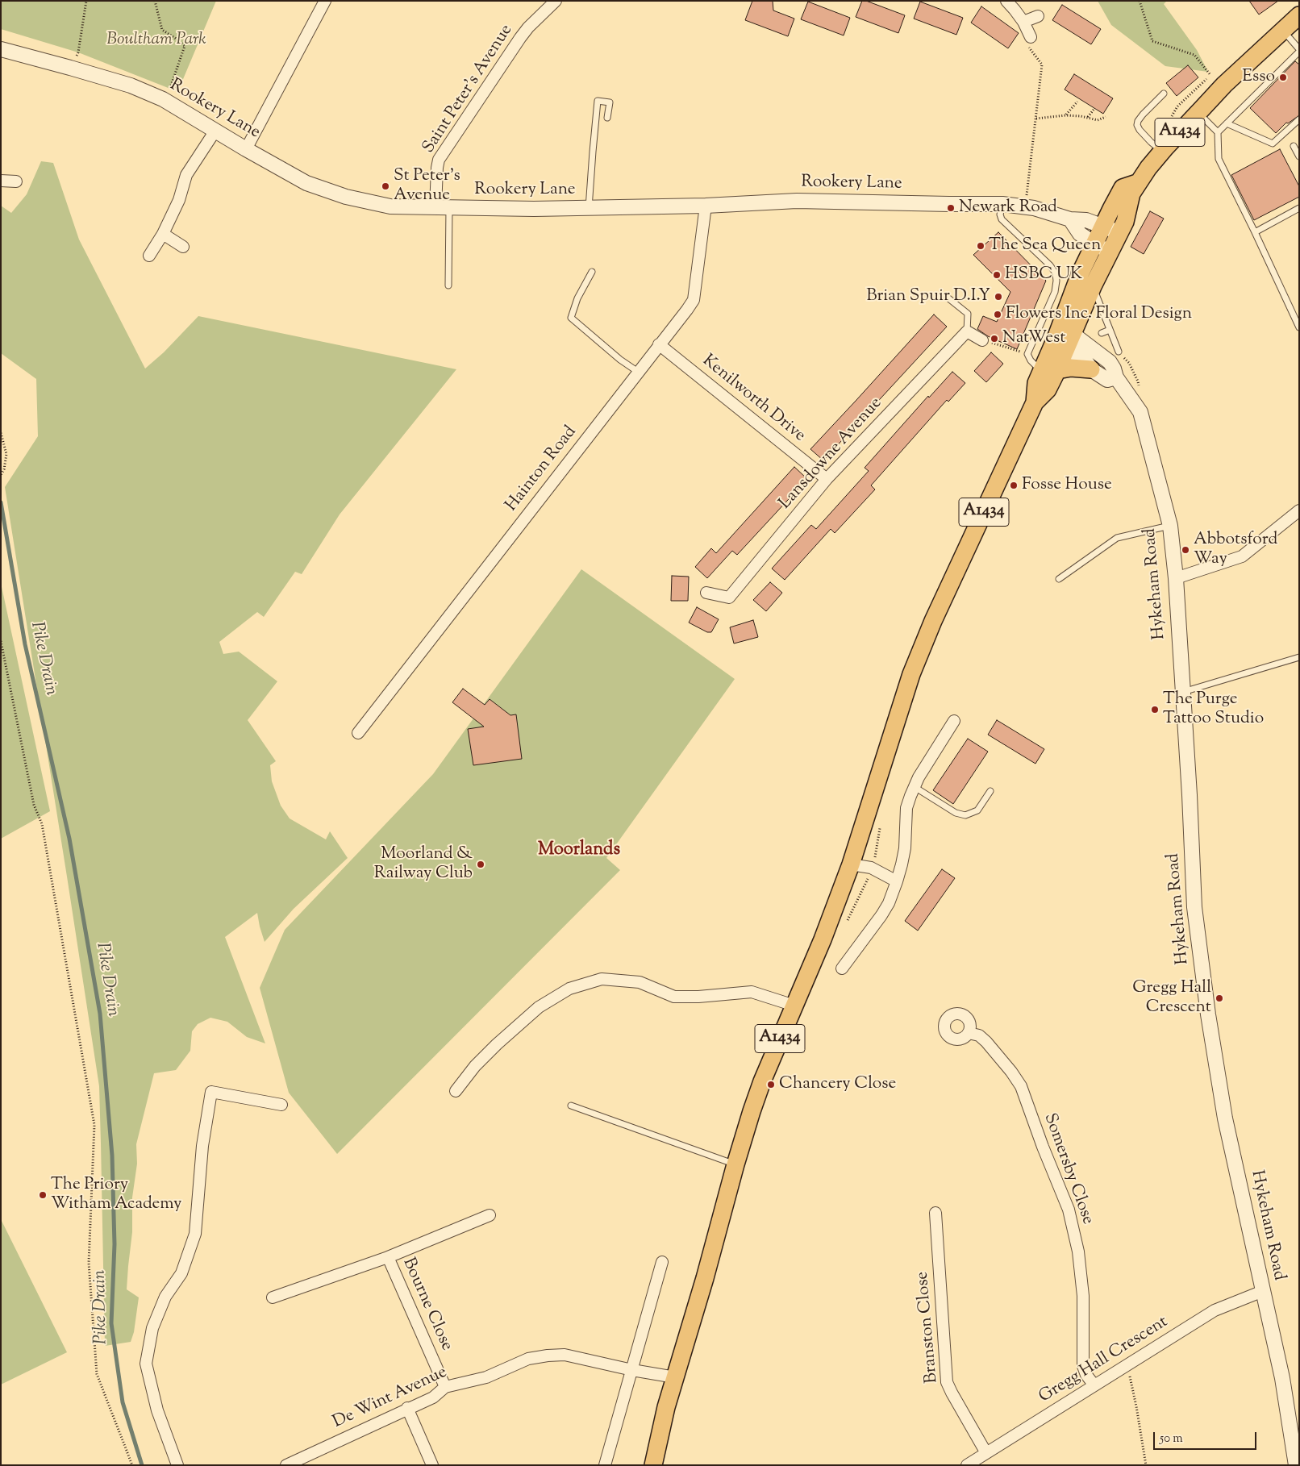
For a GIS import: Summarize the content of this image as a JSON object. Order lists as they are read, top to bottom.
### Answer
{
  "streets": {
    "main road": ["A1434"],
    "street": [
      "Saint Peter's Avenue",
      "Rookery Lane",
      "Kenilworth Drive",
      "Lansdowne Avenue",
      "Hainton Road",
      "Hykeham Road",
      "Somersby Close",
      "Bourne Close",
      "Branston Close",
      "Gregg Hall Crescent",
      "De Wint Avenue"
    ]
  },
  "crossings": [
    ["Saint Peter's Avenue", "Rookery Lane"],
    ["Rookery Lane", "A1434"],
    ["Rookery Lane", "Hainton Road"],
    ["A1434", "Hykeham Road"],
    ["A1434", "De Wint Avenue"],
    ["Kenilworth Drive", "Lansdowne Avenue"],
    ["Kenilworth Drive", "Hainton Road"],
    ["Hykeham Road", "Gregg Hall Crescent"],
    ["Somersby Close", "Gregg Hall Crescent"],
    ["Bourne Close", "De Wint Avenue"],
    ["Branston Close", "Gregg Hall Crescent"]
  ],
  "districts": ["Moorlands"],
  "water": ["Pike Drain"],
  "parks": ["Boultham Park"],
  "places": [
    "Esso",
    "St Peter's Avenue",
    "Newark Road",
    "The Sea Queen",
    "HSBC UK",
    "Brian Spuir D.I.Y",
    "Flowers Inc. Floral Design",
    "NatWest",
    "Fosse House",
    "Abbotsford Way",
    "The Purge Tattoo Studio",
    "Moorland & Railway Club",
    "Gregg Hall Crescent",
    "Chancery Close",
    "The Priory Witham Academy"
  ],
  "scale_bar": "50 m"
}
